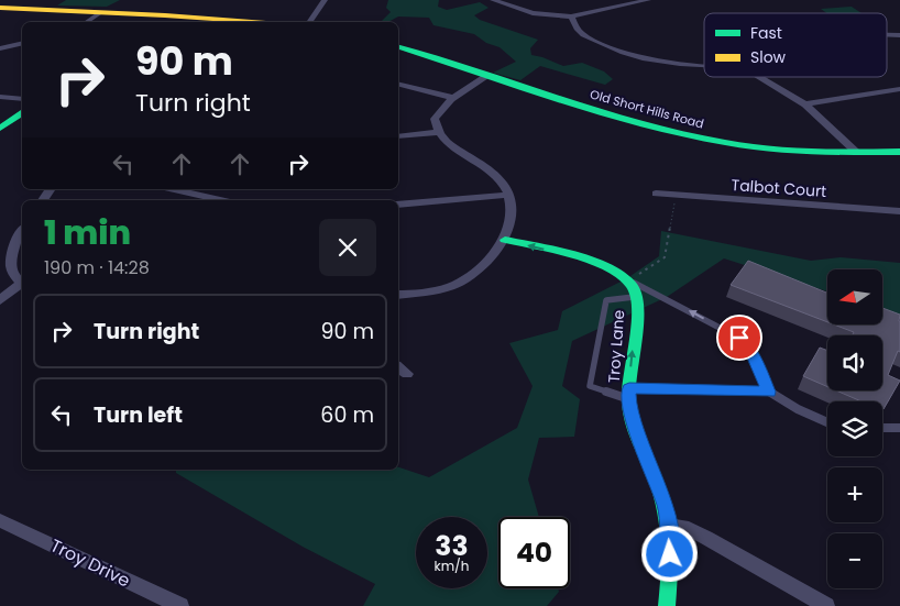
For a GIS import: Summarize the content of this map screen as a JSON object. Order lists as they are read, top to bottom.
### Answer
{
  "streets": {
    "main road": ["Old Short Hills Road", "Troy Lane"],
    "street": ["Talbot Court", "Troy Drive"]
  },
  "legend": ["Fast", "Slow"],
  "north": "left",
  "page": {
    "turn": ["90 m", "Turn right"],
    "heading": ["1 min", "190 m · 14:28"],
    "map_buttons": ["+", "−"],
    "list": [
      {
        "name": "Turn right",
        "value": "90 m"
      },
      {
        "name": "Turn left",
        "value": "60 m"
      }
    ],
    "speed": "33 km/h",
    "limit": "40"
  }
}
